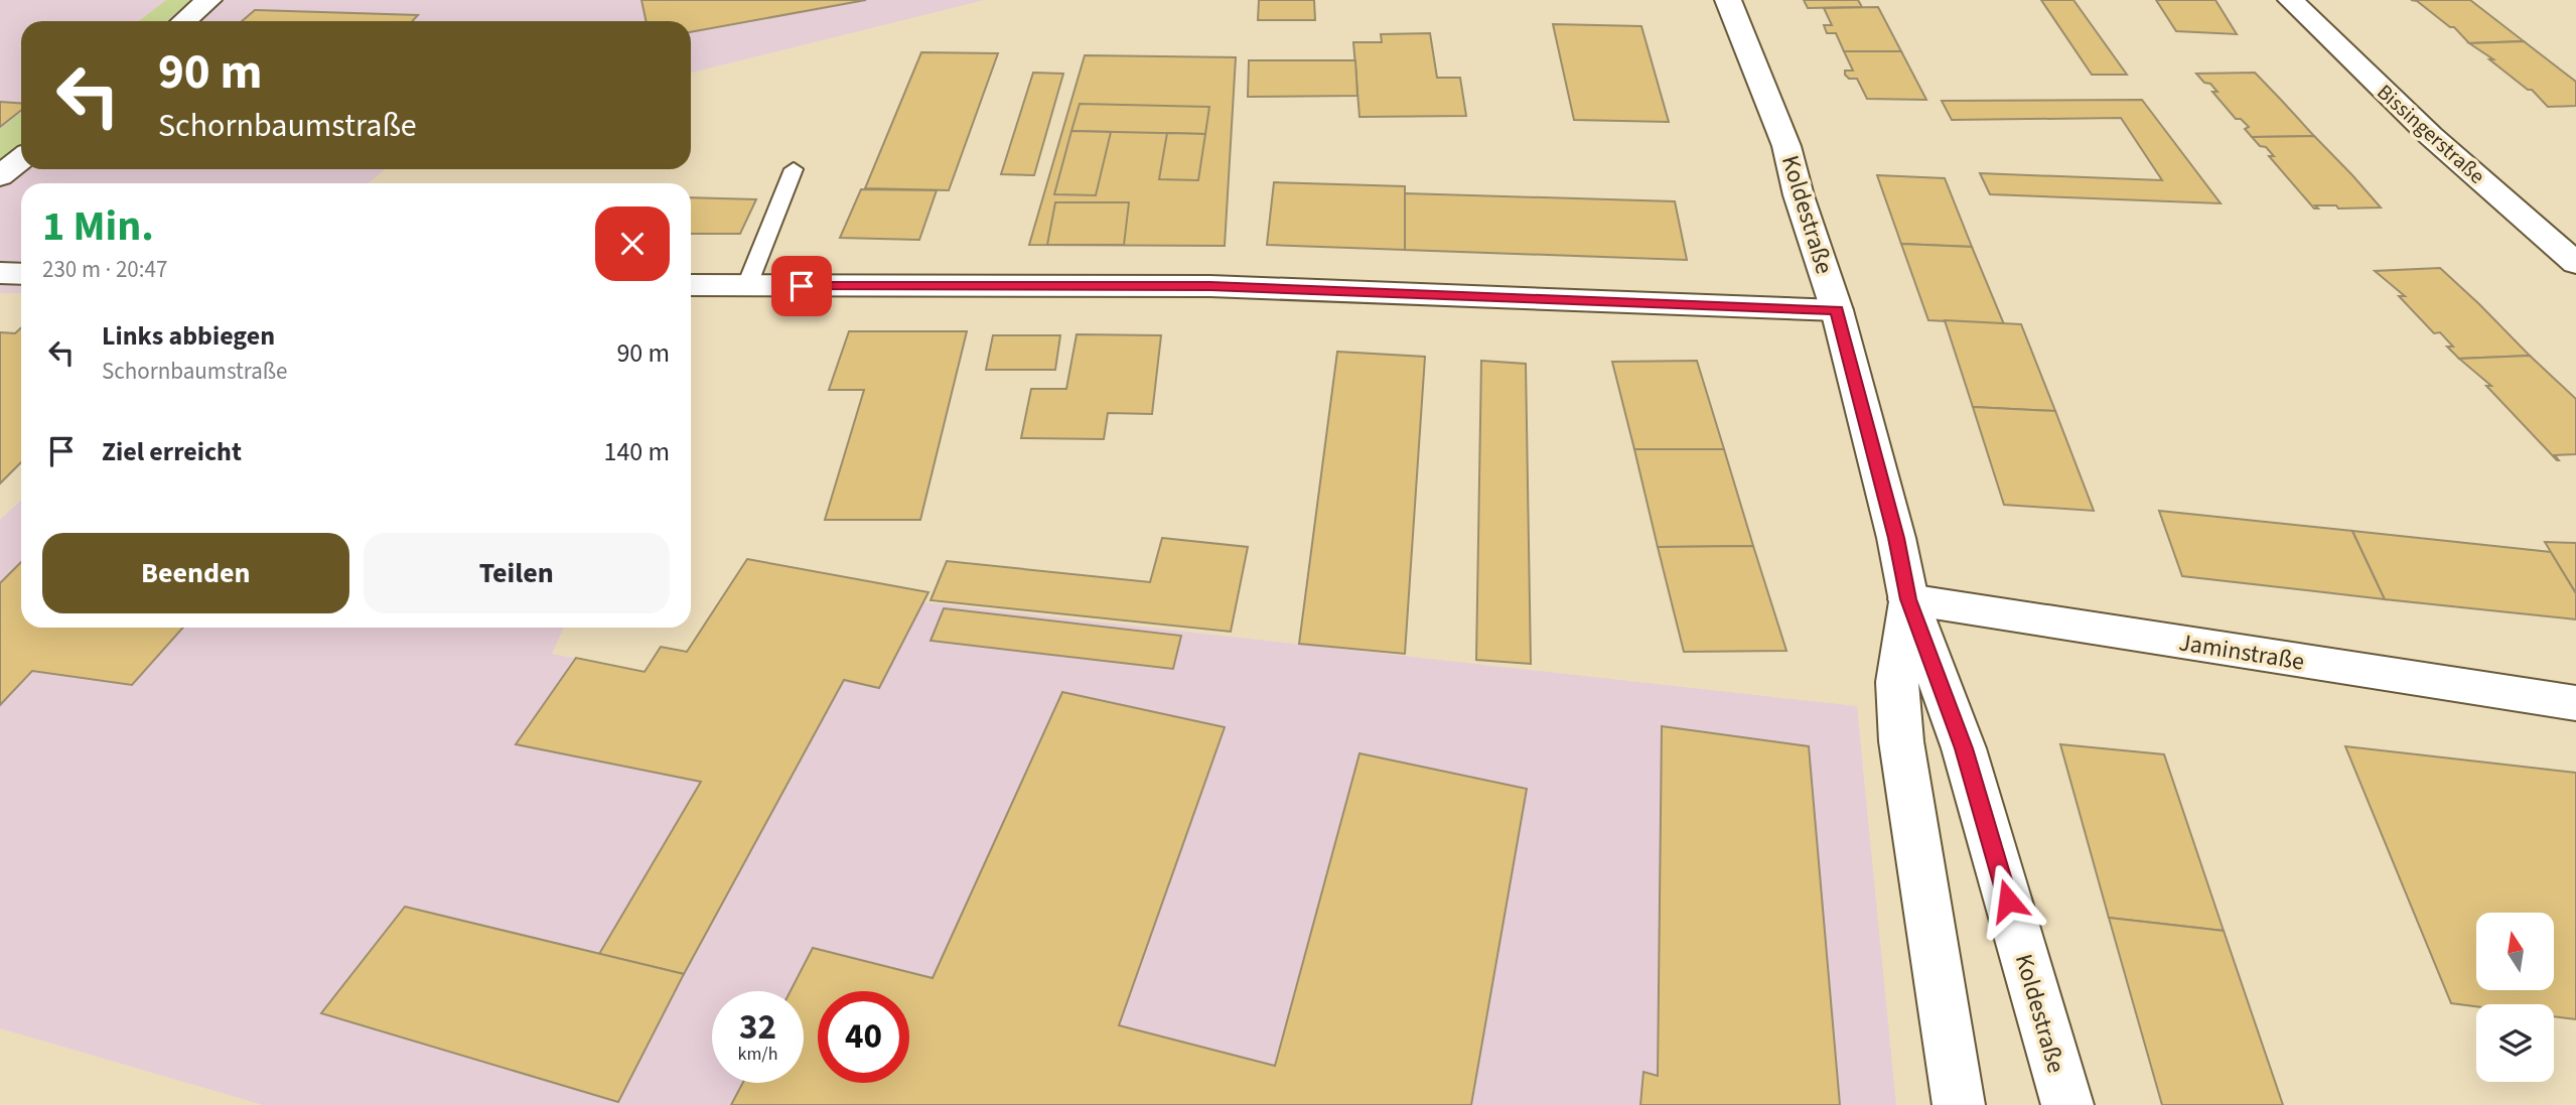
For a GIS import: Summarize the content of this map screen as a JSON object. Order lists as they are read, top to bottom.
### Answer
{
  "streets": {
    "street": ["Bissingerstraße", "Koldestraße", "Jaminstraße"]
  },
  "crossings": [
    ["Koldestraße", "Jaminstraße"]
  ],
  "north": "top",
  "page": {
    "turn": ["90 m", "Schornbaumstraße"],
    "heading": ["1 Min.", "230 m · 20:47"],
    "list": [
      {
        "name": "Links abbiegen",
        "note": "Schornbaumstraße",
        "value": "90 m"
      },
      {
        "name": "Ziel erreicht",
        "value": "140 m"
      }
    ],
    "buttons": ["Beenden", "Teilen"],
    "speed": "32 km/h",
    "limit": "40"
  }
}
